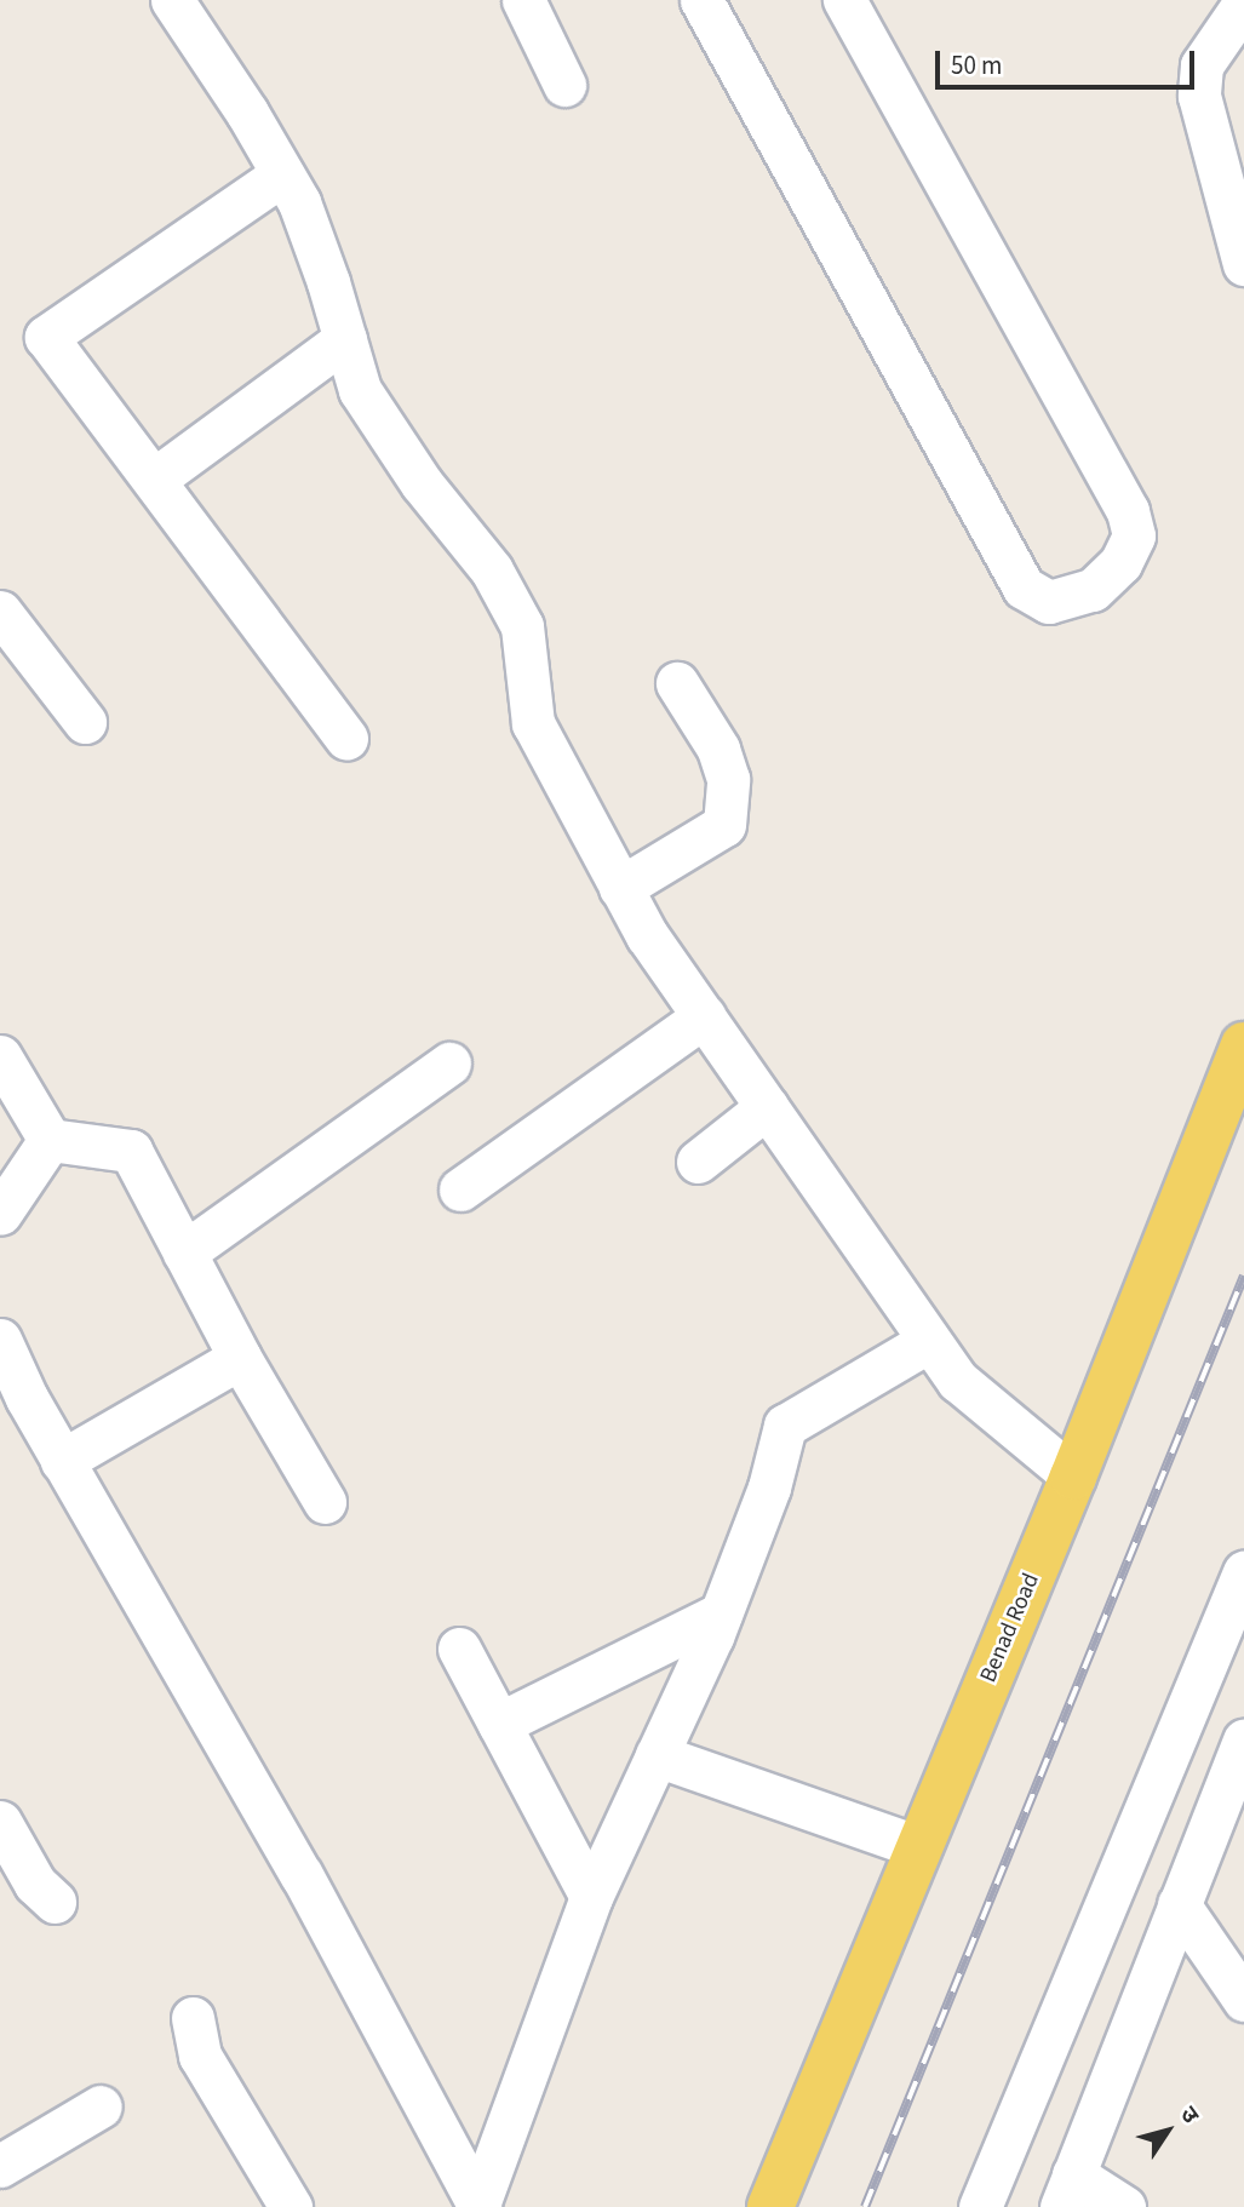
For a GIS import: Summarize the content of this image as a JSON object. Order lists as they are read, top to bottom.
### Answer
{
  "streets": {
    "main road": ["Benad Road"]
  },
  "scale_bar": "50 m",
  "north": "top right"
}
